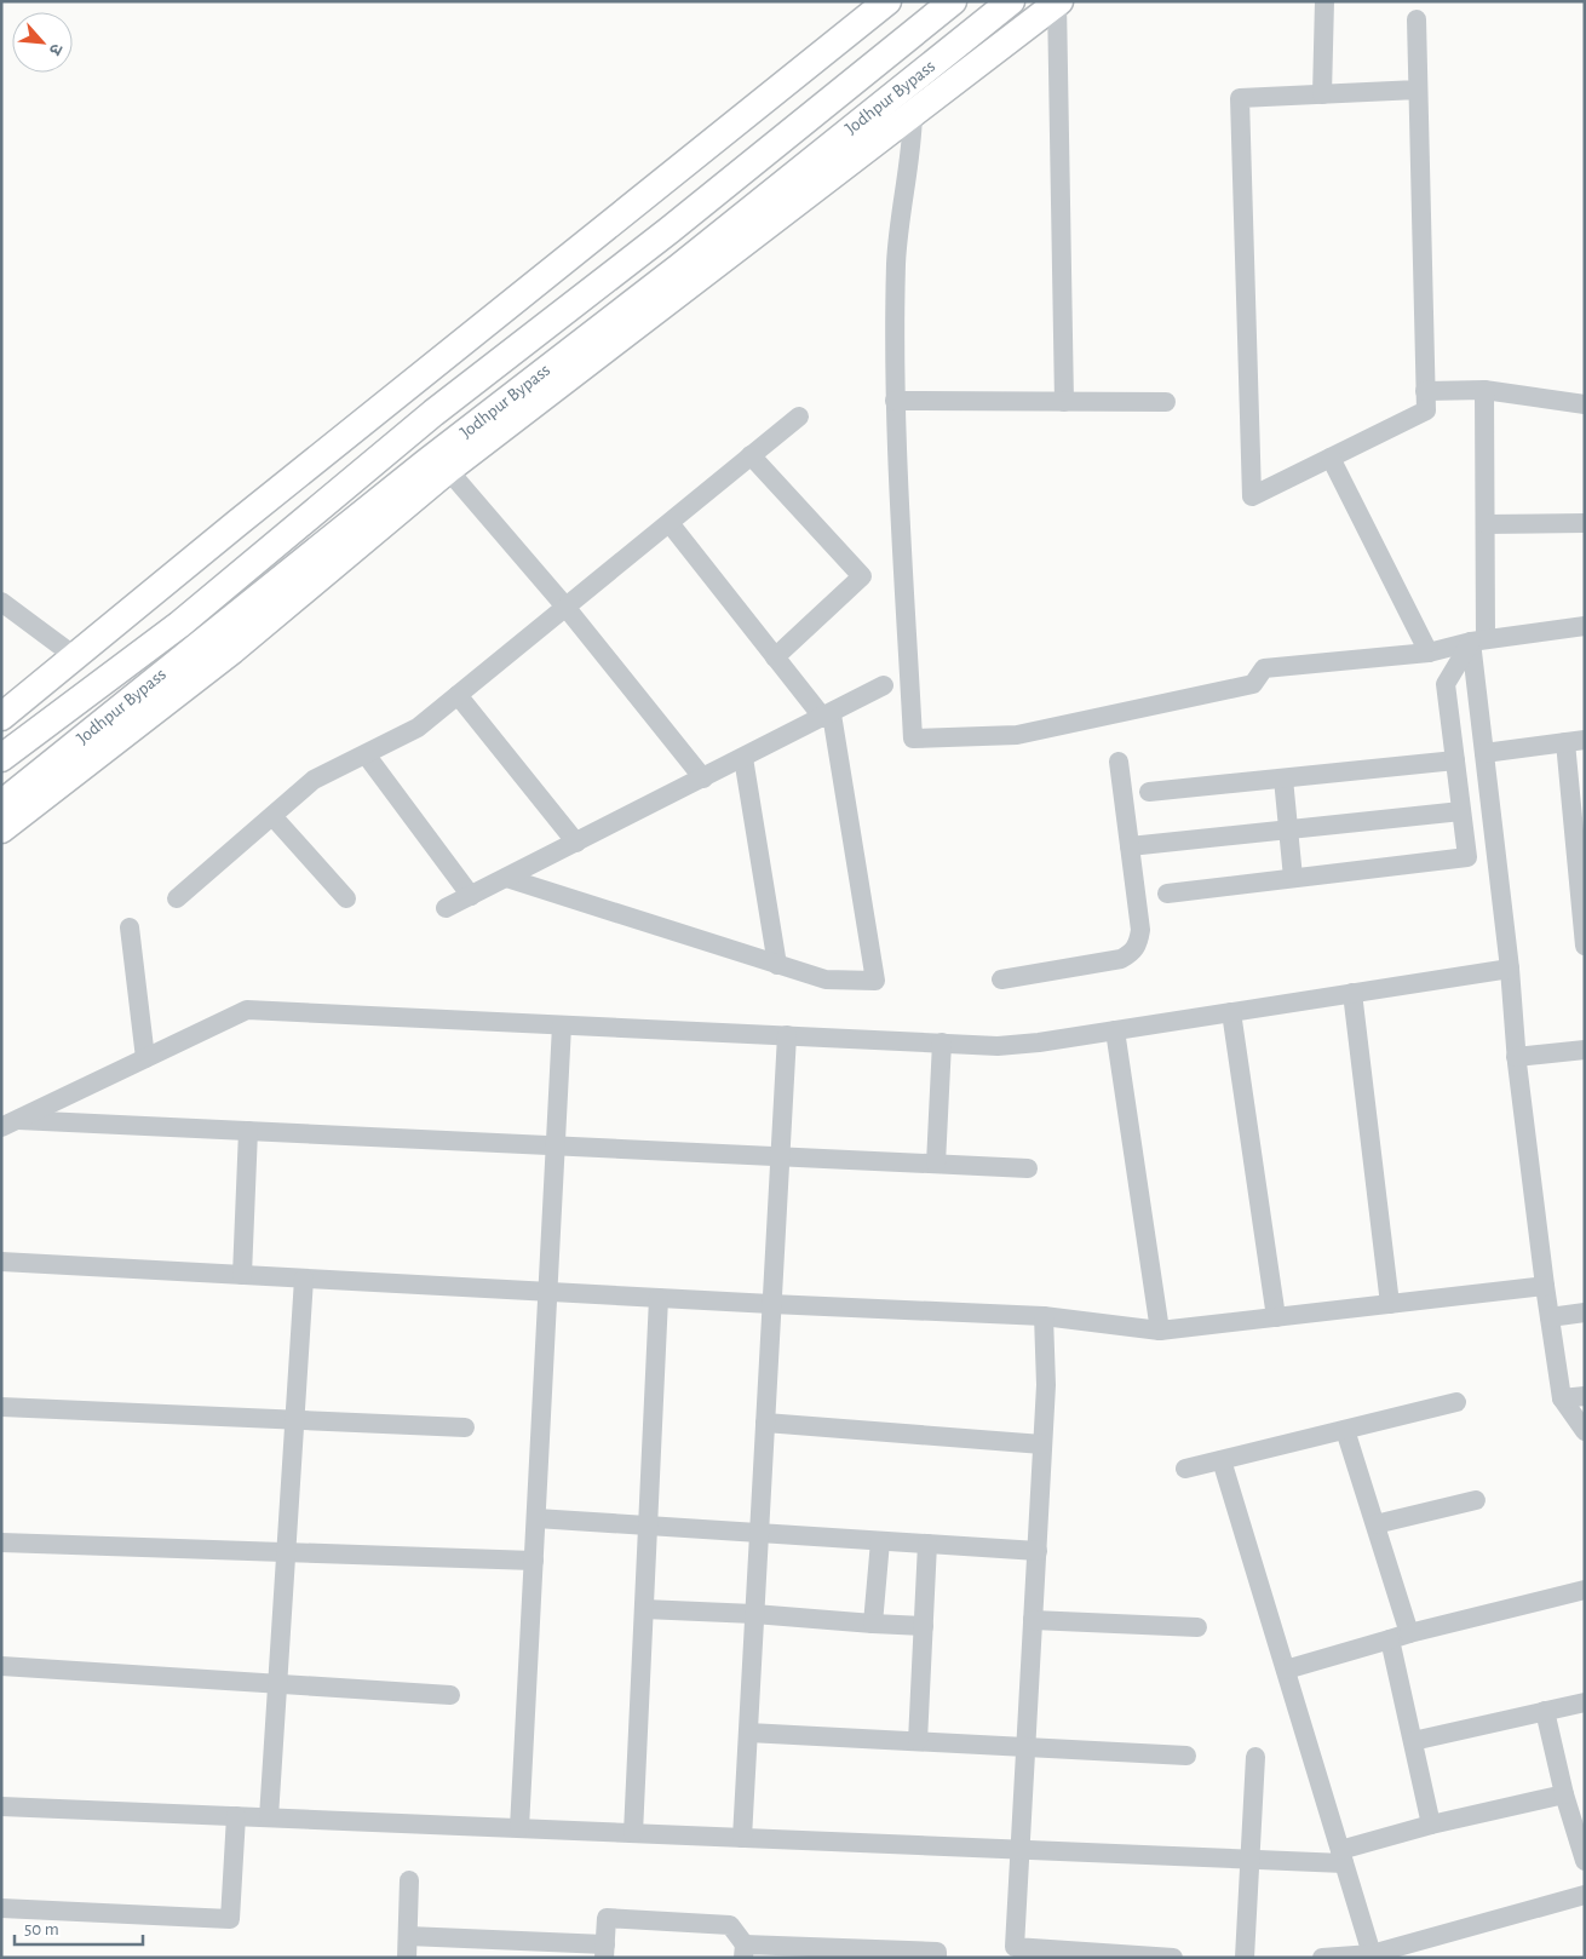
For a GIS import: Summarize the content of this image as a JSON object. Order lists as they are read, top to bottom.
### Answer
{
  "streets": {
    "highway": ["Jodhpur Bypass"]
  },
  "scale_bar": "50 m",
  "north": "bottom right"
}
